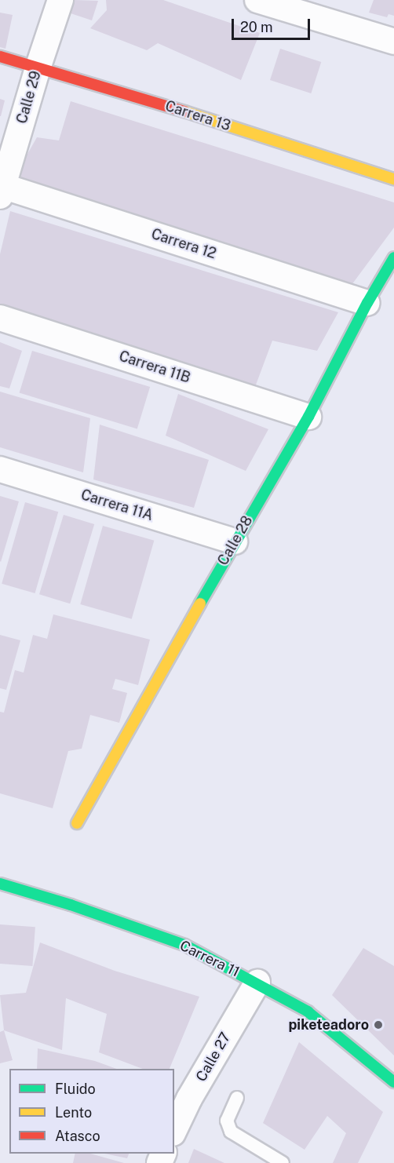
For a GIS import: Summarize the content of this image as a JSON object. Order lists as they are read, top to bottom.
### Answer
{
  "streets": {
    "street": [
      "Calle 29",
      "Carrera 13",
      "Carrera 12",
      "Carrera 11B",
      "Carrera 11A",
      "Calle 28",
      "Carrera 11",
      "Calle 27"
    ]
  },
  "crossings": [
    ["Calle 29", "Carrera 13"],
    ["Calle 29", "Carrera 12"],
    ["Carrera 12", "Calle 28"],
    ["Carrera 11B", "Calle 28"],
    ["Carrera 11A", "Calle 28"],
    ["Carrera 11", "Calle 27"]
  ],
  "places": ["piketeadoro"],
  "legend": ["Fluido", "Lento", "Atasco"],
  "scale_bar": "20 m"
}
